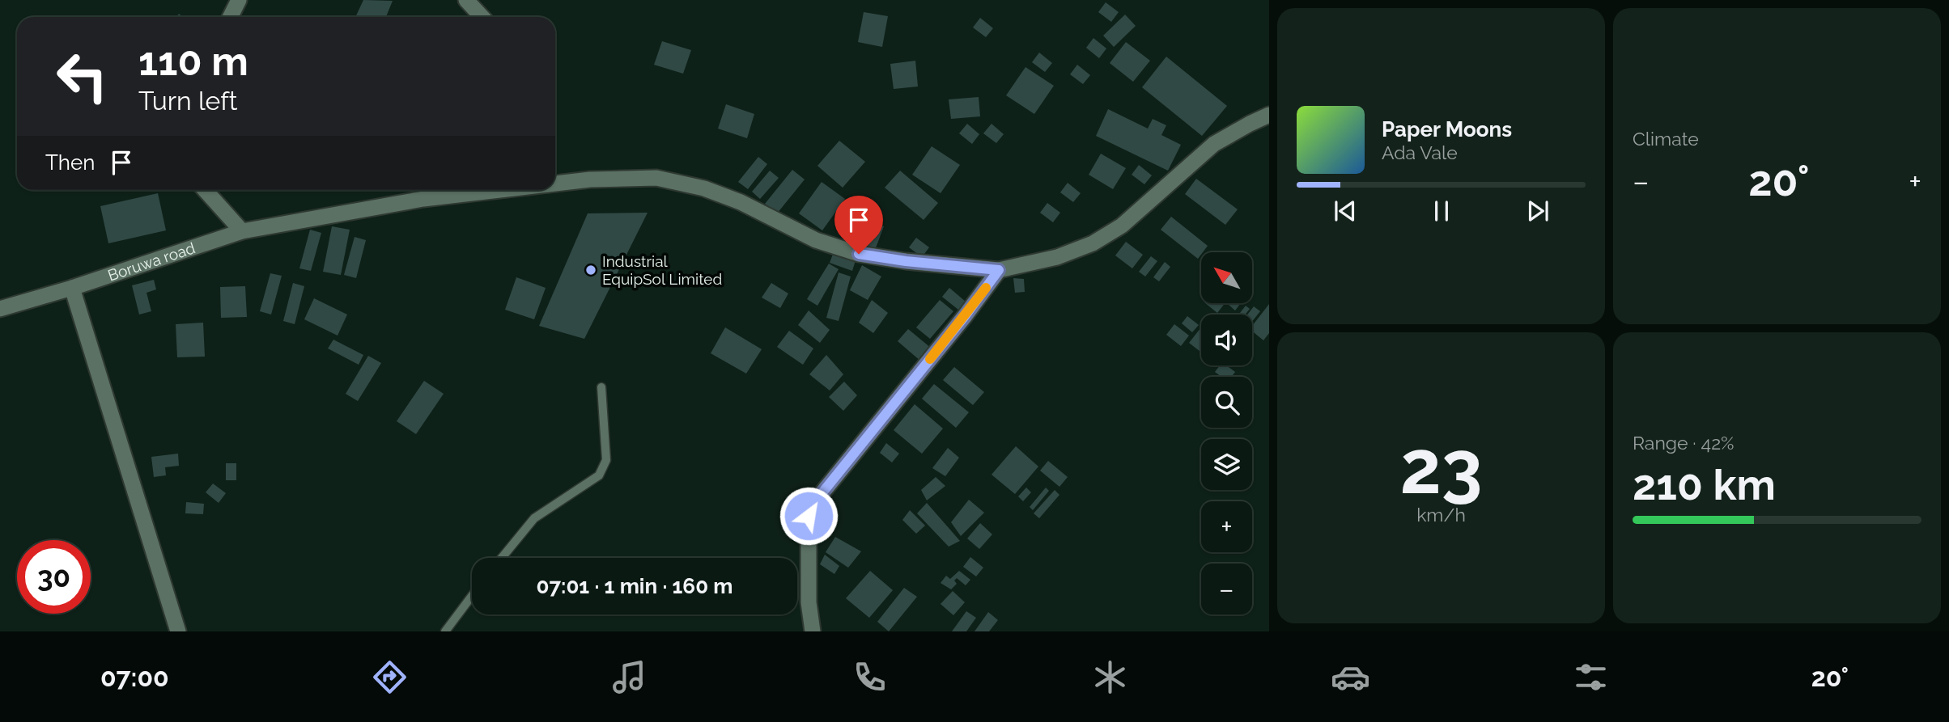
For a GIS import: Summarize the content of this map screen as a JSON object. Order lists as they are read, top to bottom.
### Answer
{
  "streets": {
    "street": ["Boruwa road"]
  },
  "places": ["Industrial EquipSol Limited"],
  "north": "top left",
  "page": {
    "tile": [
      "Climate",
      ["23", "km/h"],
      ["Range · 42%", "210 km"]
    ],
    "turn": ["110 m", "Turn left"],
    "song": ["Paper Moons", "Ada Vale"],
    "then": "Then",
    "heat": ["−", "20°", "+"],
    "map_buttons": ["+", "−"],
    "limit": "30",
    "trip": "07:01 · 1 min · 160 m",
    "tabs": ["07:00", "20°"]
  }
}
